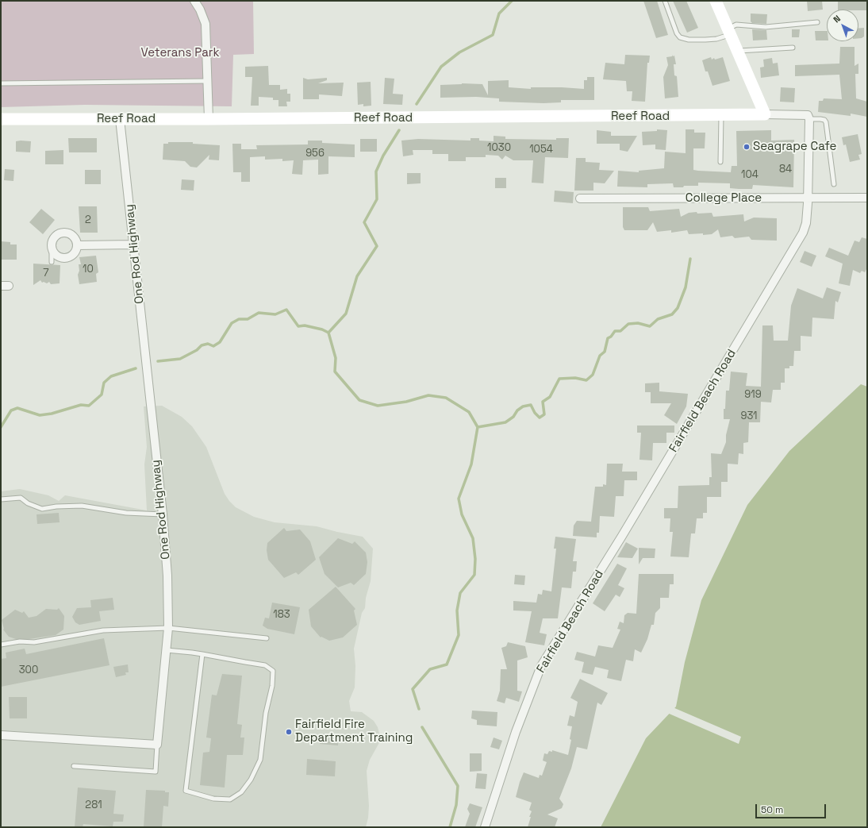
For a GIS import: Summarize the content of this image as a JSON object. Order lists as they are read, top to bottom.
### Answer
{
  "streets": {
    "street": [
      "Reef Road",
      "College Place",
      "One Rod Highway",
      "Fairfield Beach Road"
    ]
  },
  "crossings": [
    ["Reef Road", "One Rod Highway"],
    ["College Place", "Fairfield Beach Road"]
  ],
  "parks": ["Veterans Park"],
  "places": ["Seagrape Cafe", "Fairfield Fire Department Training"],
  "house_numbers": [
    "1030",
    "1054",
    "956",
    "84",
    "104",
    "2",
    "10",
    "7",
    "919",
    "931",
    "183",
    "300",
    "281"
  ],
  "scale_bar": "50 m",
  "north": "top left"
}
